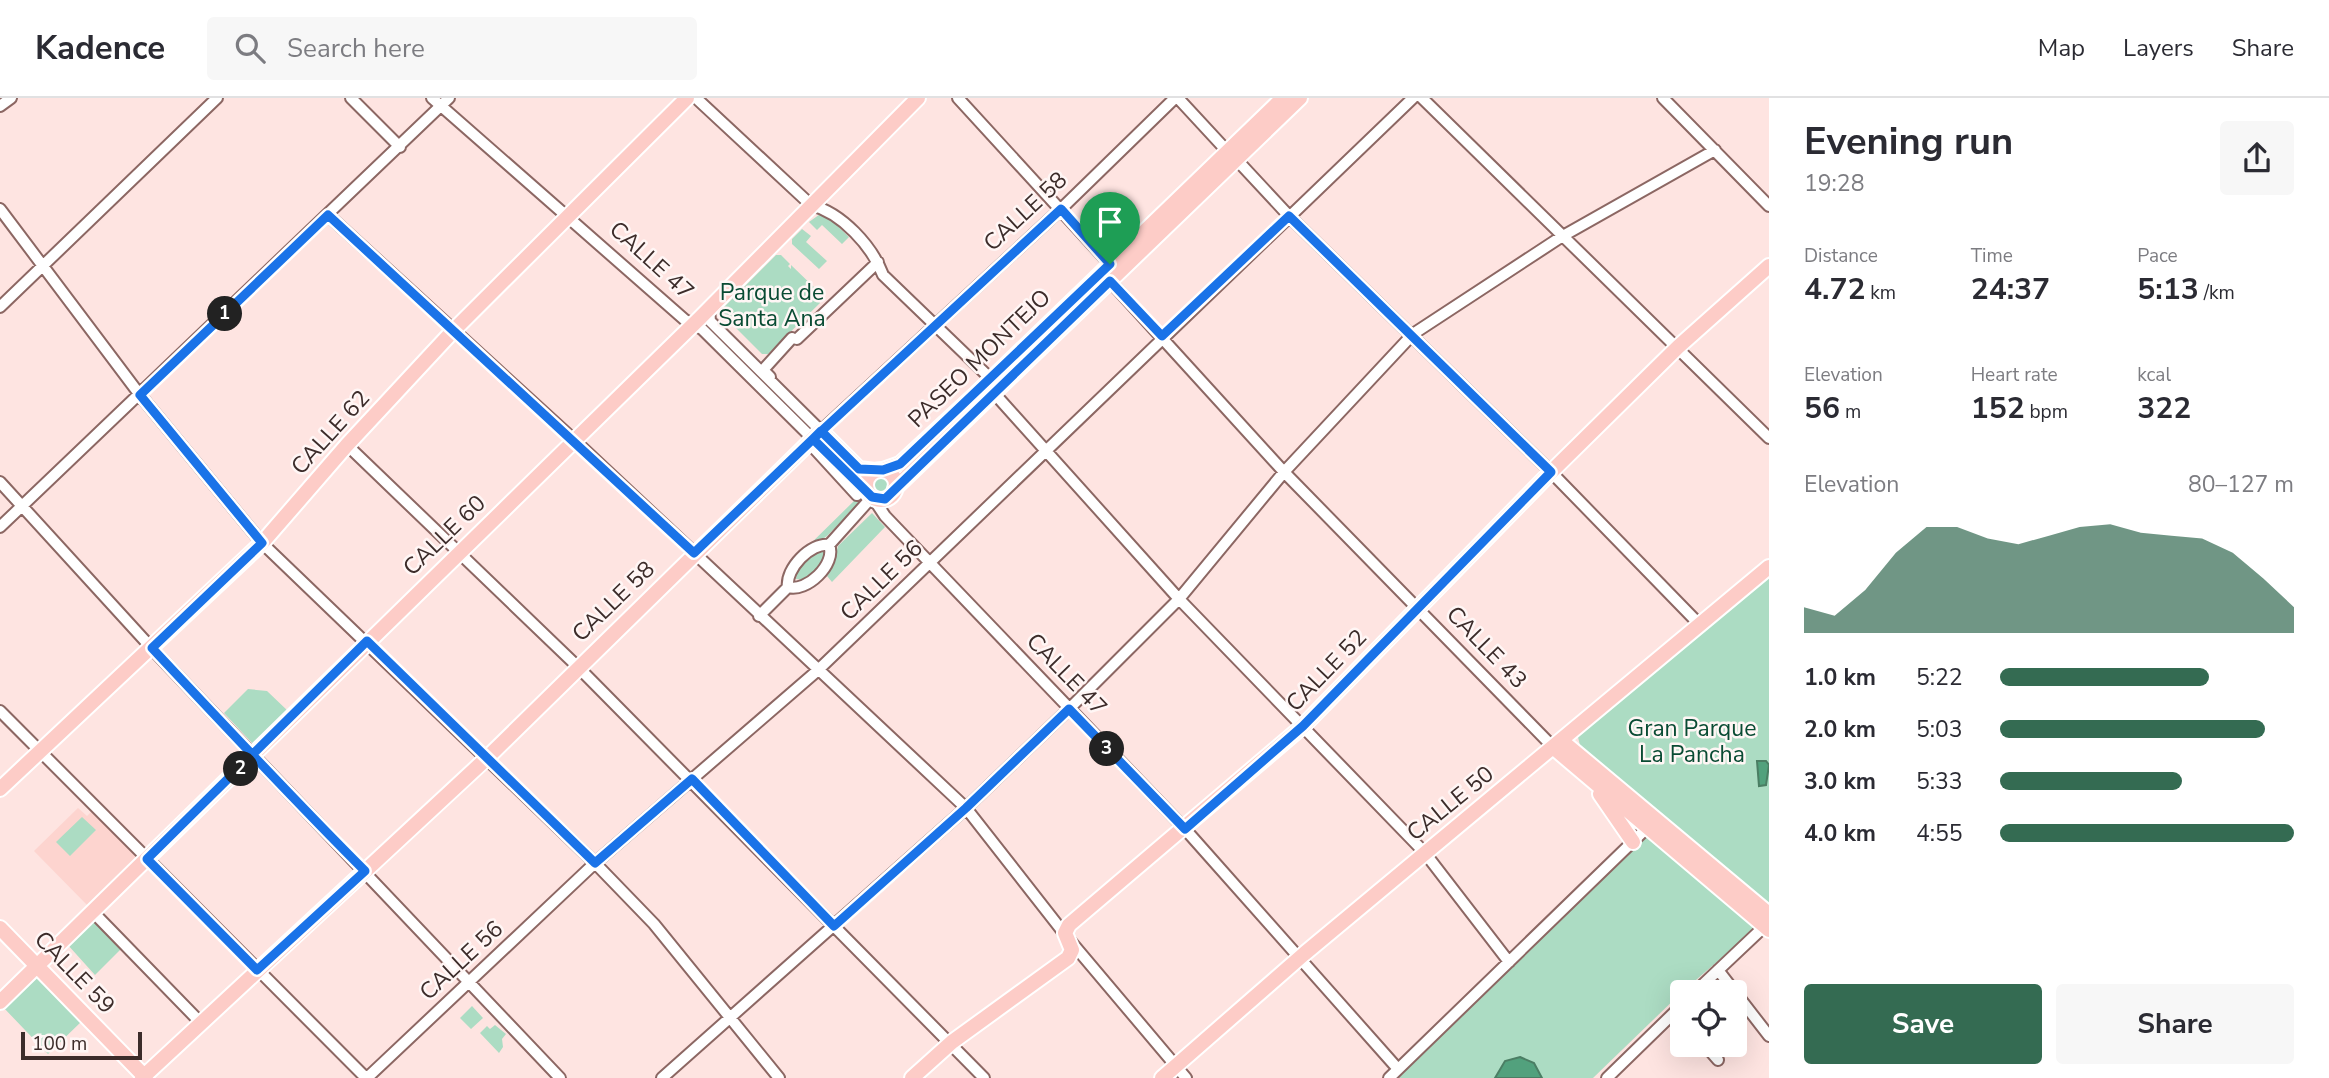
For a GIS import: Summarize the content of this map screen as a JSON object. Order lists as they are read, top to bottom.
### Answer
{
  "streets": {
    "main road": [
      "CALLE 58",
      "CALLE 47",
      "PASEO MONTEJO",
      "CALLE 62",
      "CALLE 60",
      "CALLE 43",
      "CALLE 52",
      "CALLE 50",
      "CALLE 59"
    ],
    "street": ["CALLE 56"]
  },
  "crossings": [
    ["CALLE 58", "CALLE 47"],
    ["CALLE 58", "CALLE 59"],
    ["CALLE 47", "PASEO MONTEJO"],
    ["CALLE 47", "CALLE 62"],
    ["CALLE 47", "CALLE 60"],
    ["CALLE 47", "CALLE 56"],
    ["CALLE 47", "CALLE 52"],
    ["CALLE 47", "CALLE 50"],
    ["CALLE 60", "CALLE 59"],
    ["CALLE 56", "CALLE 43"],
    ["CALLE 43", "CALLE 52"],
    ["CALLE 43", "CALLE 50"]
  ],
  "parks": ["Parque de Santa Ana", "Gran Parque La Pancha"],
  "scale_bar": "100 m",
  "page": {
    "header": "Kadence",
    "search": "Search here",
    "nav": ["Map", "Layers", "Share"],
    "heading": ["Evening run", "19:28"],
    "stats": [
      ["Distance", "4.72 km"],
      ["Time", "24:37"],
      ["Pace", "5:13 /km"],
      ["Elevation", "56 m"],
      ["Heart rate", "152 bpm"],
      ["kcal", "322"]
    ],
    "pins": ["1", "3", "2"],
    "chart": ["Elevation", "80–127 m"],
    "list": [
      {
        "name": "1.0 km",
        "note": "5:22"
      },
      {
        "name": "2.0 km",
        "note": "5:03"
      },
      {
        "name": "3.0 km",
        "note": "5:33"
      },
      {
        "name": "4.0 km",
        "note": "4:55"
      }
    ],
    "buttons": ["Save", "Share"],
    "scale": "100 m"
  }
}
